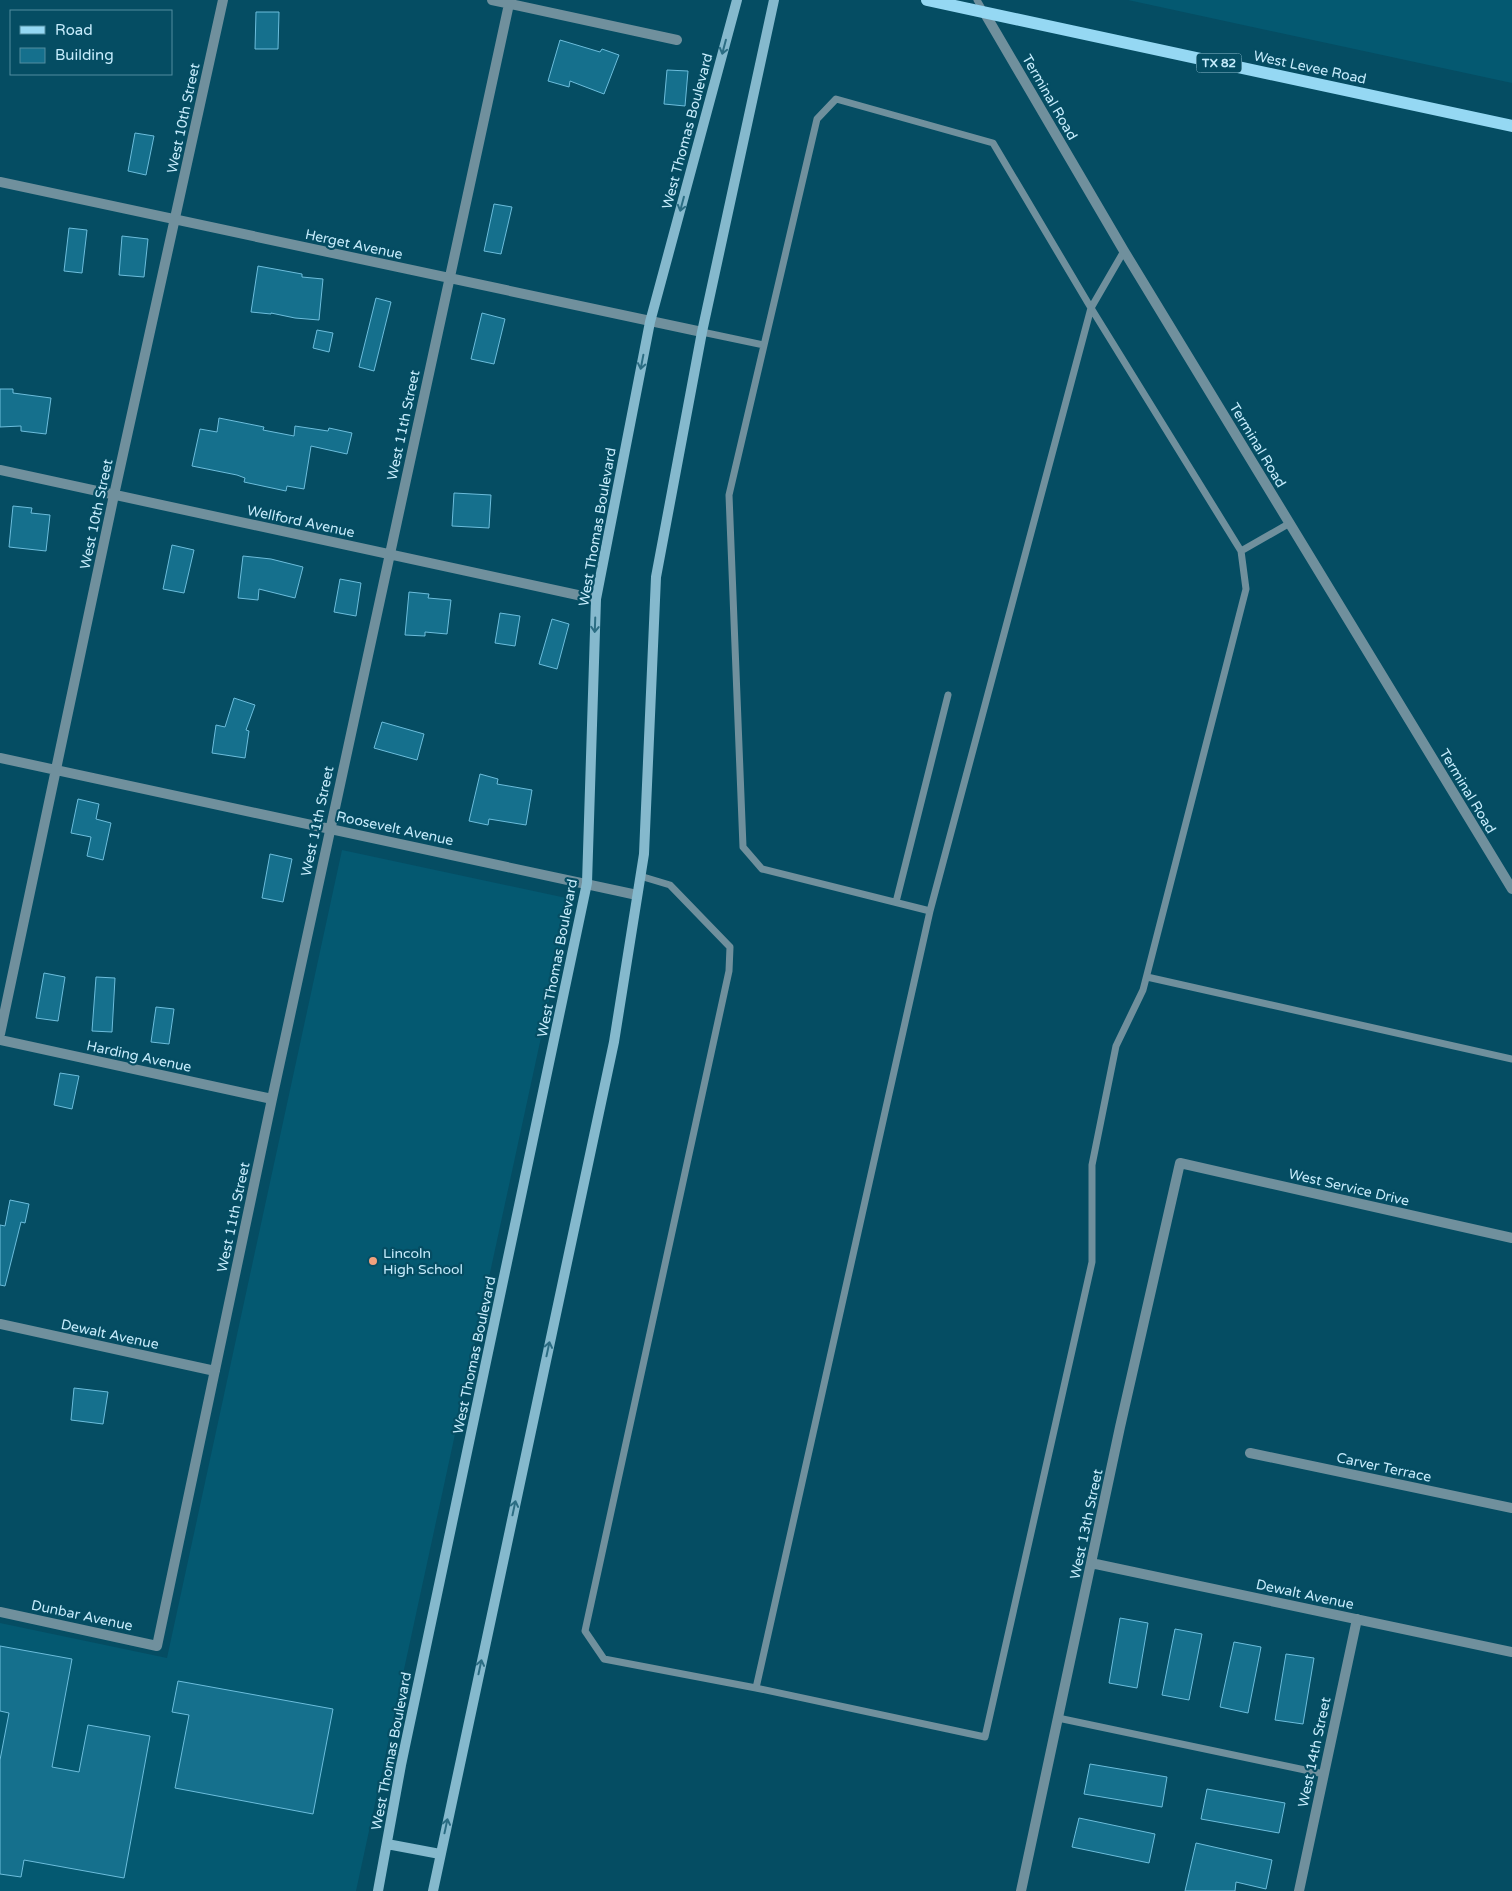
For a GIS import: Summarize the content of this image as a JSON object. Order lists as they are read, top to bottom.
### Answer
{
  "streets": {
    "main road": ["TX 82", "West Levee Road"],
    "street": [
      "Terminal Road",
      "West 10th Street",
      "West Thomas Boulevard",
      "Herget Avenue",
      "West 11th Street",
      "Wellford Avenue",
      "Roosevelt Avenue",
      "Harding Avenue",
      "West Service Drive",
      "Dewalt Avenue",
      "Carver Terrace",
      "West 13th Street",
      "Dunbar Avenue",
      "West 14th Street"
    ]
  },
  "crossings": [
    ["West Levee Road", "Terminal Road"],
    ["West 10th Street", "Herget Avenue"],
    ["West 10th Street", "Wellford Avenue"],
    ["West 10th Street", "Roosevelt Avenue"],
    ["West Thomas Boulevard", "Herget Avenue"],
    ["West Thomas Boulevard", "Wellford Avenue"],
    ["West Thomas Boulevard", "Roosevelt Avenue"],
    ["Herget Avenue", "West 11th Street"],
    ["West 11th Street", "Wellford Avenue"],
    ["West 11th Street", "Roosevelt Avenue"],
    ["West 11th Street", "Harding Avenue"],
    ["West 11th Street", "Dewalt Avenue"],
    ["West 11th Street", "Dunbar Avenue"],
    ["West Service Drive", "West 13th Street"],
    ["Dewalt Avenue", "West 13th Street"],
    ["Dewalt Avenue", "West 14th Street"]
  ],
  "places": ["Lincoln High School"],
  "legend": ["Road", "Building"]
}
